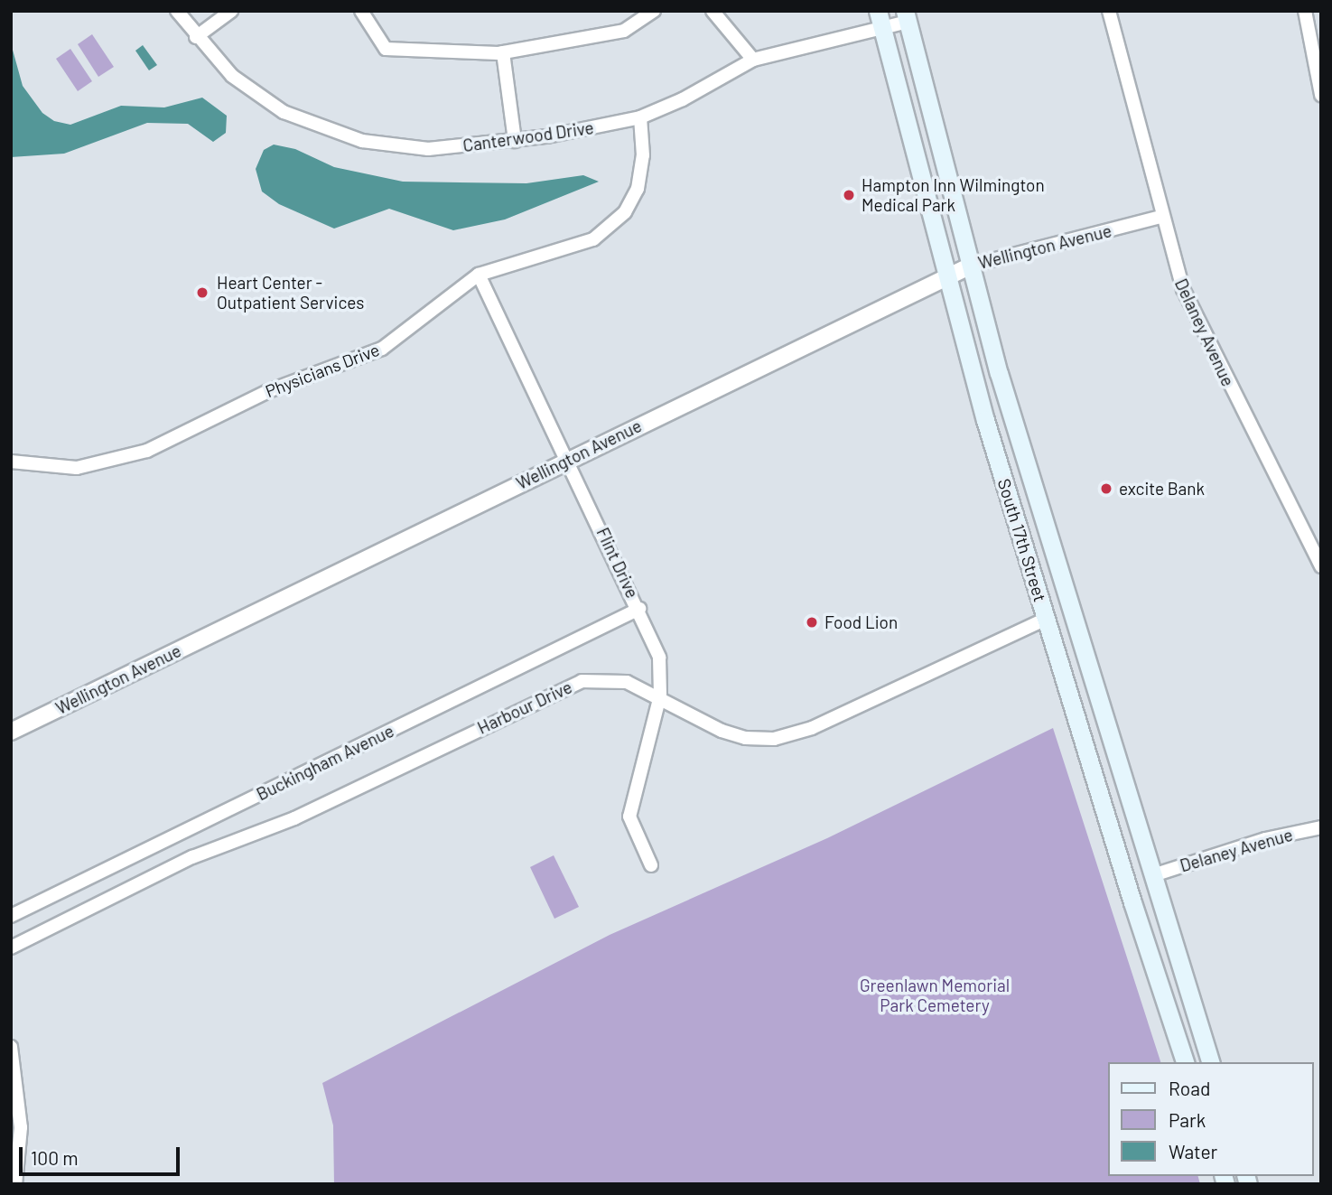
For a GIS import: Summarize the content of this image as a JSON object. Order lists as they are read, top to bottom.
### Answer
{
  "streets": {
    "main road": ["South 17th Street"],
    "street": [
      "Canterwood Drive",
      "Wellington Avenue",
      "Delaney Avenue",
      "Physicians Drive",
      "Flint Drive",
      "Harbour Drive",
      "Buckingham Avenue"
    ]
  },
  "crossings": [
    ["Canterwood Drive", "Physicians Drive"],
    ["Canterwood Drive", "South 17th Street"],
    ["Wellington Avenue", "Delaney Avenue"],
    ["Wellington Avenue", "South 17th Street"],
    ["Wellington Avenue", "Flint Drive"],
    ["Delaney Avenue", "South 17th Street"],
    ["Physicians Drive", "Flint Drive"],
    ["South 17th Street", "Harbour Drive"],
    ["Flint Drive", "Harbour Drive"],
    ["Flint Drive", "Buckingham Avenue"]
  ],
  "parks": ["Greenlawn Memorial Park Cemetery"],
  "places": [
    "Hampton Inn Wilmington Medical Park",
    "Heart Center - Outpatient Services",
    "excite Bank",
    "Food Lion"
  ],
  "legend": ["Road", "Park", "Water"],
  "scale_bar": "100 m"
}
